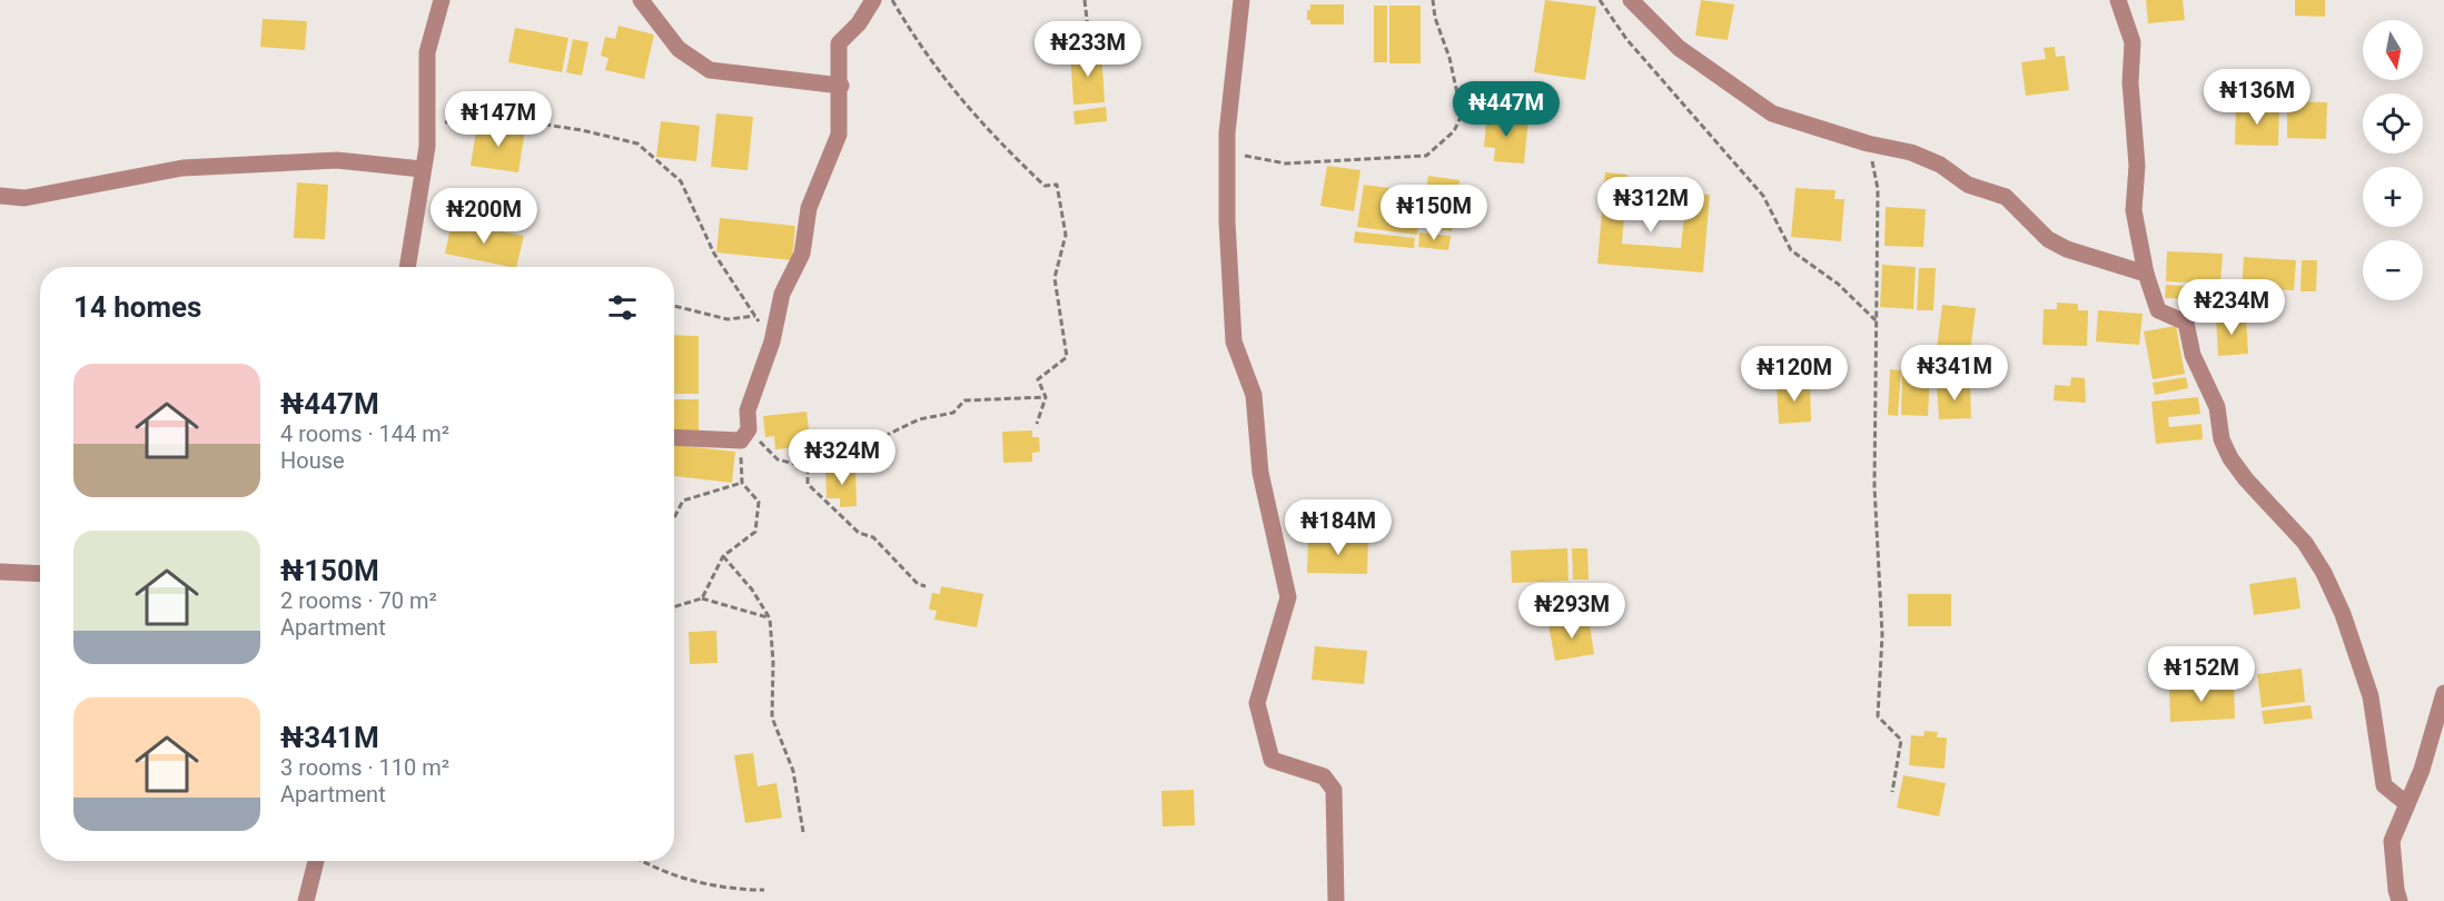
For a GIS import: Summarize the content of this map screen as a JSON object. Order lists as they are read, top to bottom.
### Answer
{
  "north": "bottom",
  "page": {
    "map_buttons": ["+", "−"],
    "price": [
      "₦233M",
      "₦136M",
      "₦447M",
      "₦147M",
      "₦312M",
      "₦150M",
      "₦200M",
      "₦234M",
      "₦341M",
      "₦120M",
      "₦324M",
      "₦184M",
      "₦293M",
      "₦152M"
    ],
    "heading": "14 homes",
    "list": [
      {
        "name": "₦447M",
        "note": "4 rooms · 144 m² · House"
      },
      {
        "name": "₦150M",
        "note": "2 rooms · 70 m² · Apartment"
      },
      {
        "name": "₦341M",
        "note": "3 rooms · 110 m² · Apartment"
      }
    ]
  }
}
